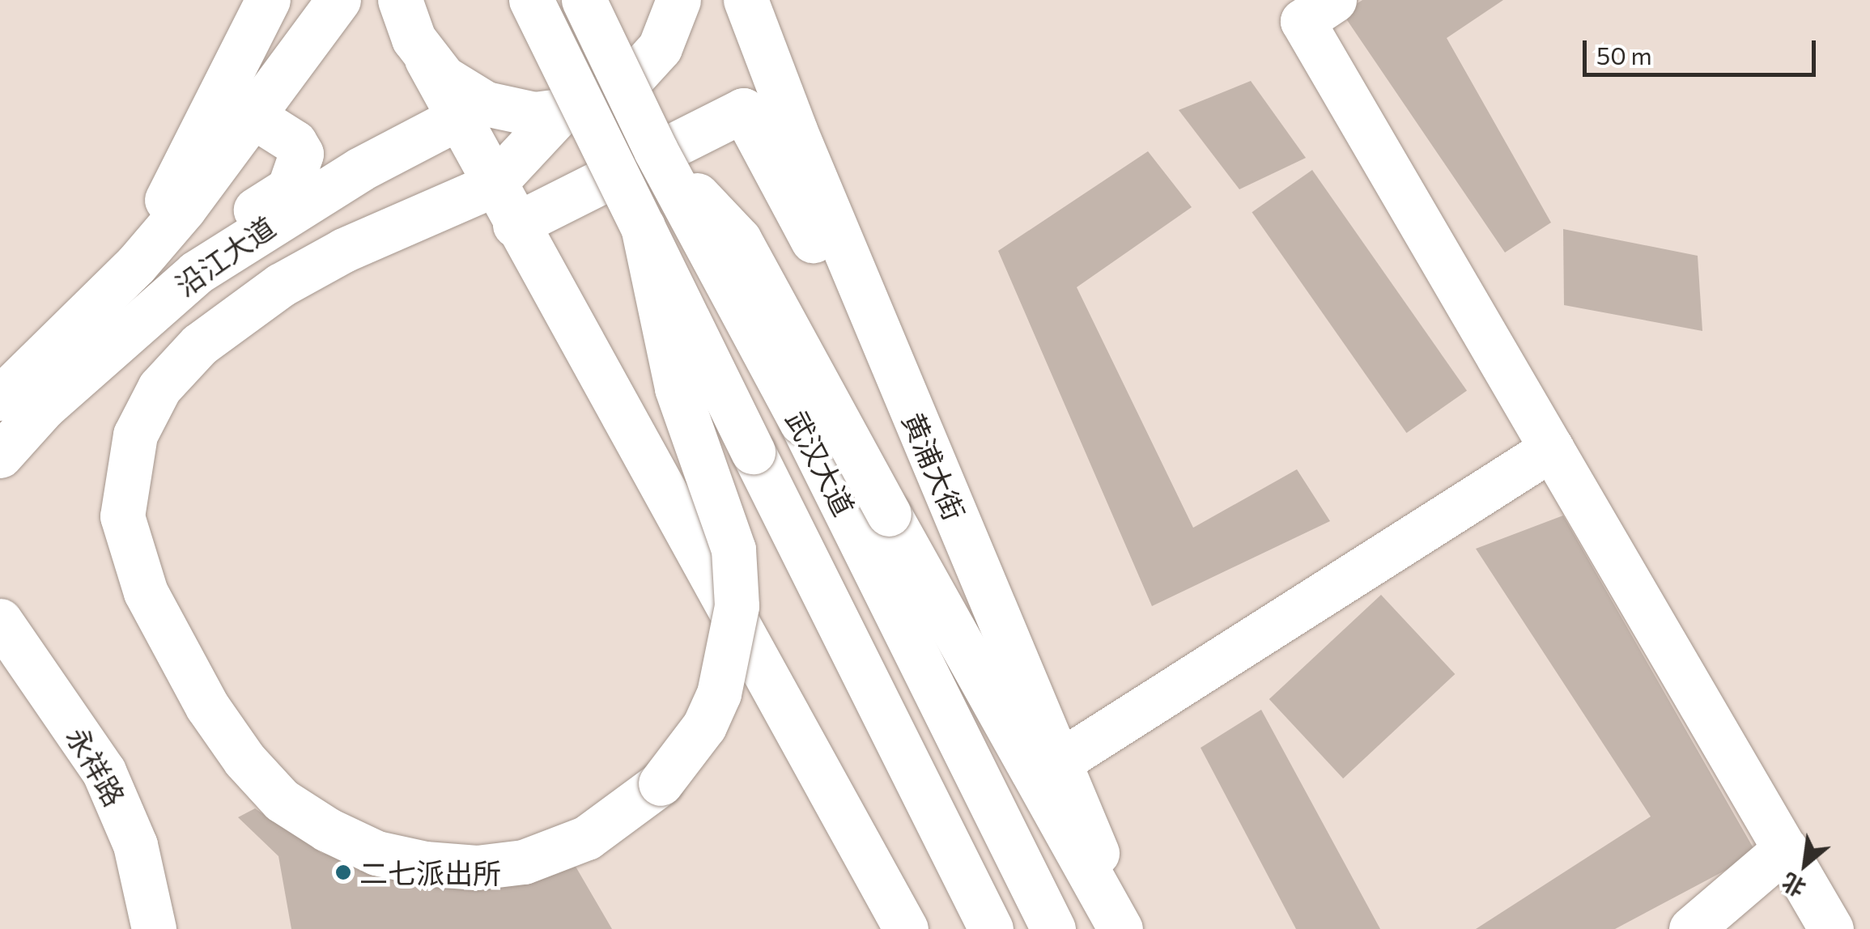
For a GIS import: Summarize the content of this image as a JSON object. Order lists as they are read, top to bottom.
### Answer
{
  "streets": {
    "main road": [
      "沿江大道",
      "武汉大道",
      "黄浦大街",
      "永祥路"
    ]
  },
  "places": ["二七派出所"],
  "scale_bar": "50 m",
  "north": "bottom left"
}
